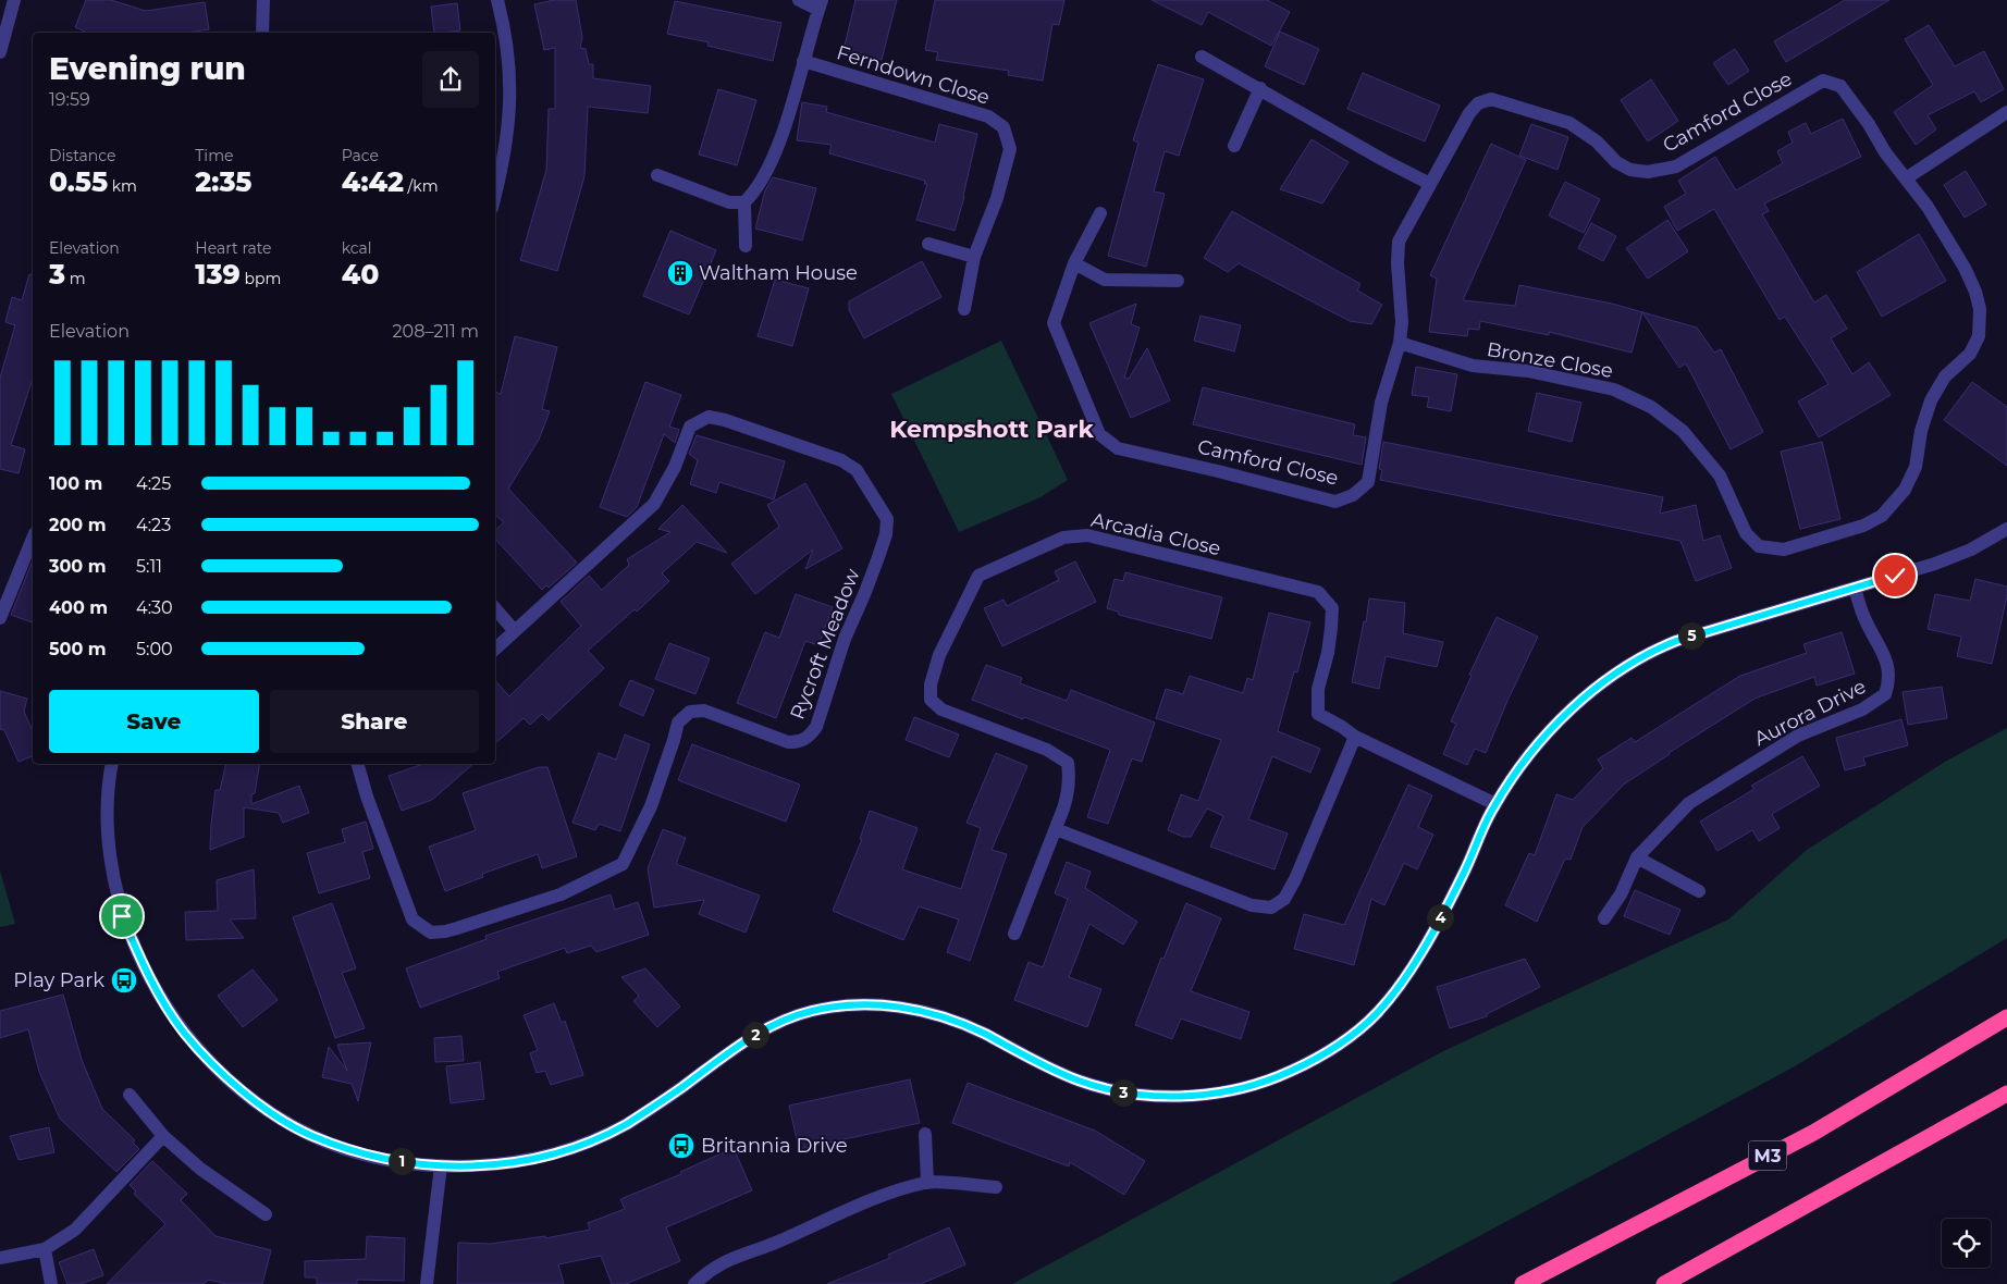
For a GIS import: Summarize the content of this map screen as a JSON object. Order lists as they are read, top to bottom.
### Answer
{
  "streets": {
    "highway": ["M3"],
    "street": [
      "Ferndown Close",
      "Camford Close",
      "Bronze Close",
      "Arcadia Close",
      "Rycroft Meadow",
      "Aurora Drive"
    ]
  },
  "crossings": [
    ["Camford Close", "Bronze Close"]
  ],
  "districts": ["Kempshott Park"],
  "places": {
    "building": ["Waltham House"],
    "bus stop": ["Play Park", "Britannia Drive"]
  },
  "page": {
    "heading": ["Evening run", "19:59"],
    "stats": [
      ["Distance", "0.55 km"],
      ["Time", "2:35"],
      ["Pace", "4:42 /km"],
      ["Elevation", "3 m"],
      ["Heart rate", "139 bpm"],
      ["kcal", "40"]
    ],
    "chart": ["Elevation", "208–211 m"],
    "list": [
      {
        "name": "100 m",
        "note": "4:25"
      },
      {
        "name": "200 m",
        "note": "4:23"
      },
      {
        "name": "300 m",
        "note": "5:11"
      },
      {
        "name": "400 m",
        "note": "4:30"
      },
      {
        "name": "500 m",
        "note": "5:00"
      }
    ],
    "pins": [
      "5",
      "4",
      "2",
      "3",
      "1"
    ],
    "buttons": ["Save", "Share"]
  }
}
